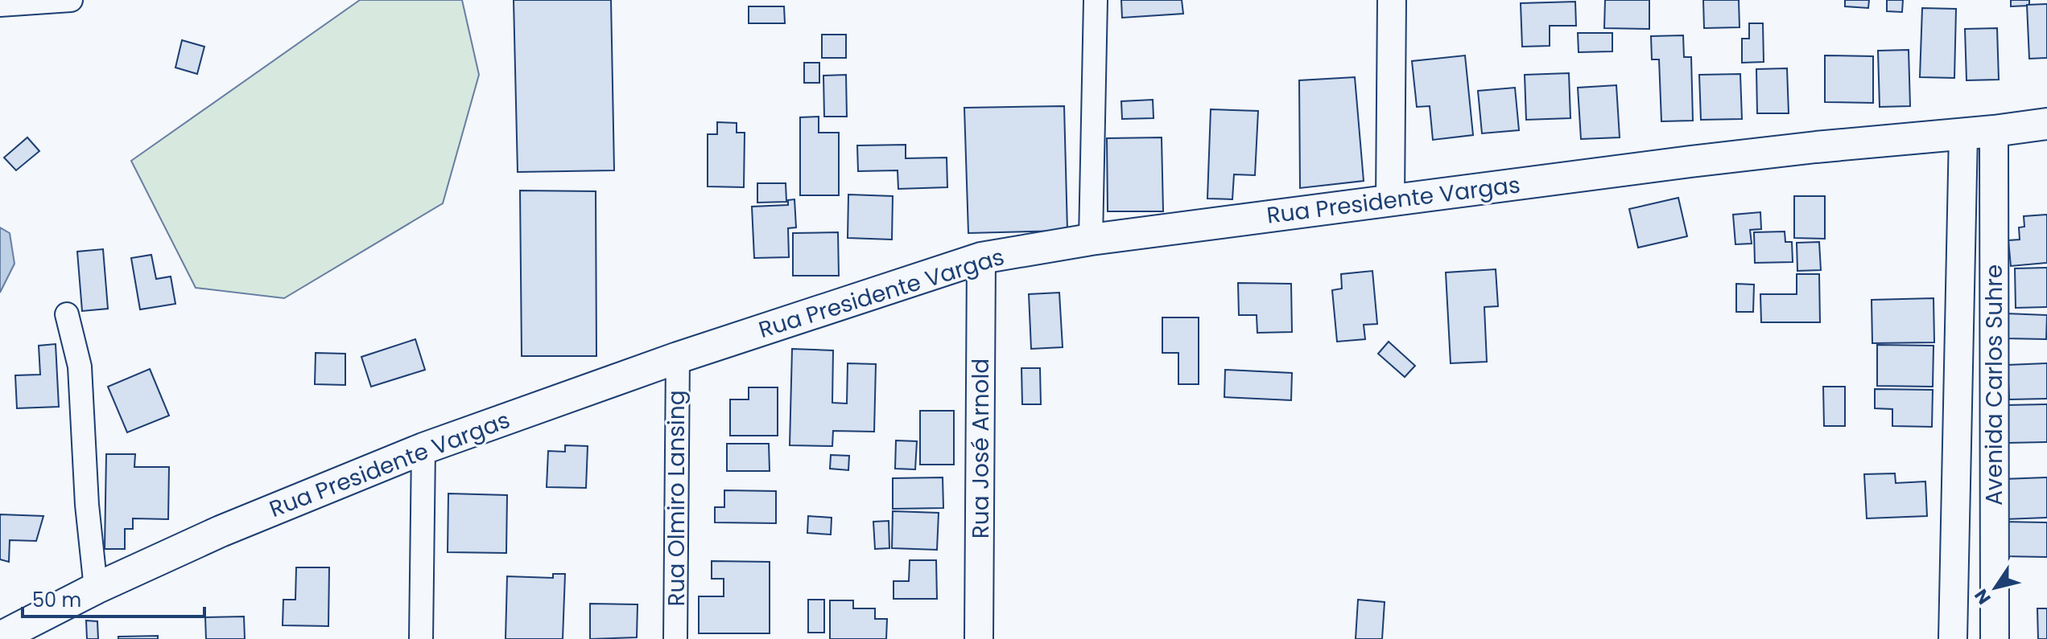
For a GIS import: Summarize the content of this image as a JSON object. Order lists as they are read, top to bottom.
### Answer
{
  "streets": {
    "main road": ["Rua Presidente Vargas"],
    "street": ["Avenida Carlos Suhre", "Rua José Arnold", "Rua Olmiro Lansing"]
  },
  "crossings": [
    ["Rua Presidente Vargas", "Avenida Carlos Suhre"],
    ["Rua Presidente Vargas", "Rua José Arnold"],
    ["Rua Presidente Vargas", "Rua Olmiro Lansing"]
  ],
  "scale_bar": "50 m",
  "north": "bottom left"
}
